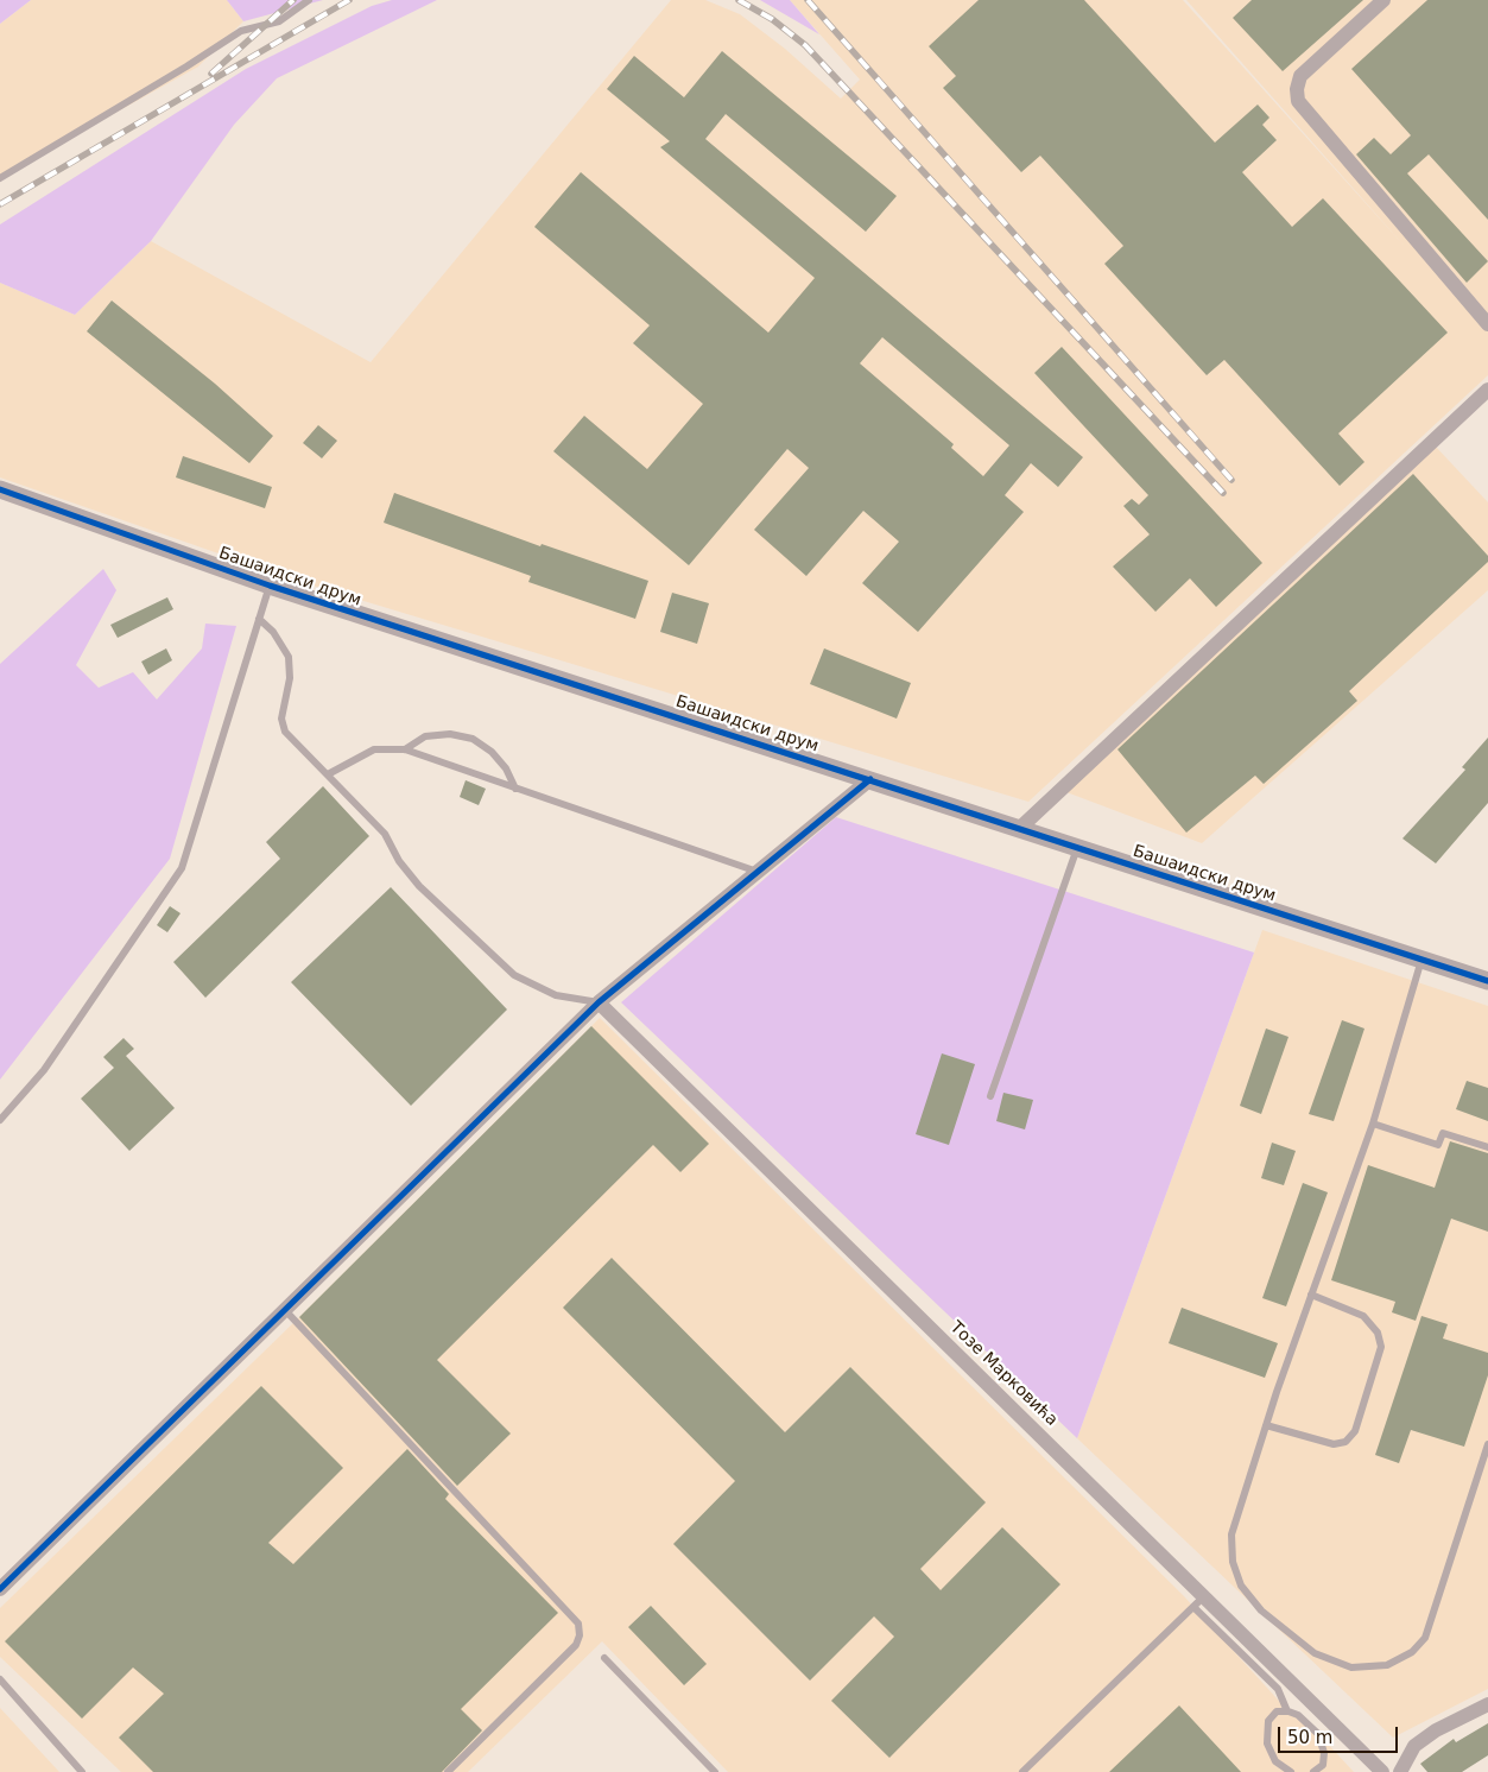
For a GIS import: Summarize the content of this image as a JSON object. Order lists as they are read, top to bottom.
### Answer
{
  "streets": {
    "street": ["Башаидски друм", "Тозе Марковића"]
  },
  "scale_bar": "50 m"
}
